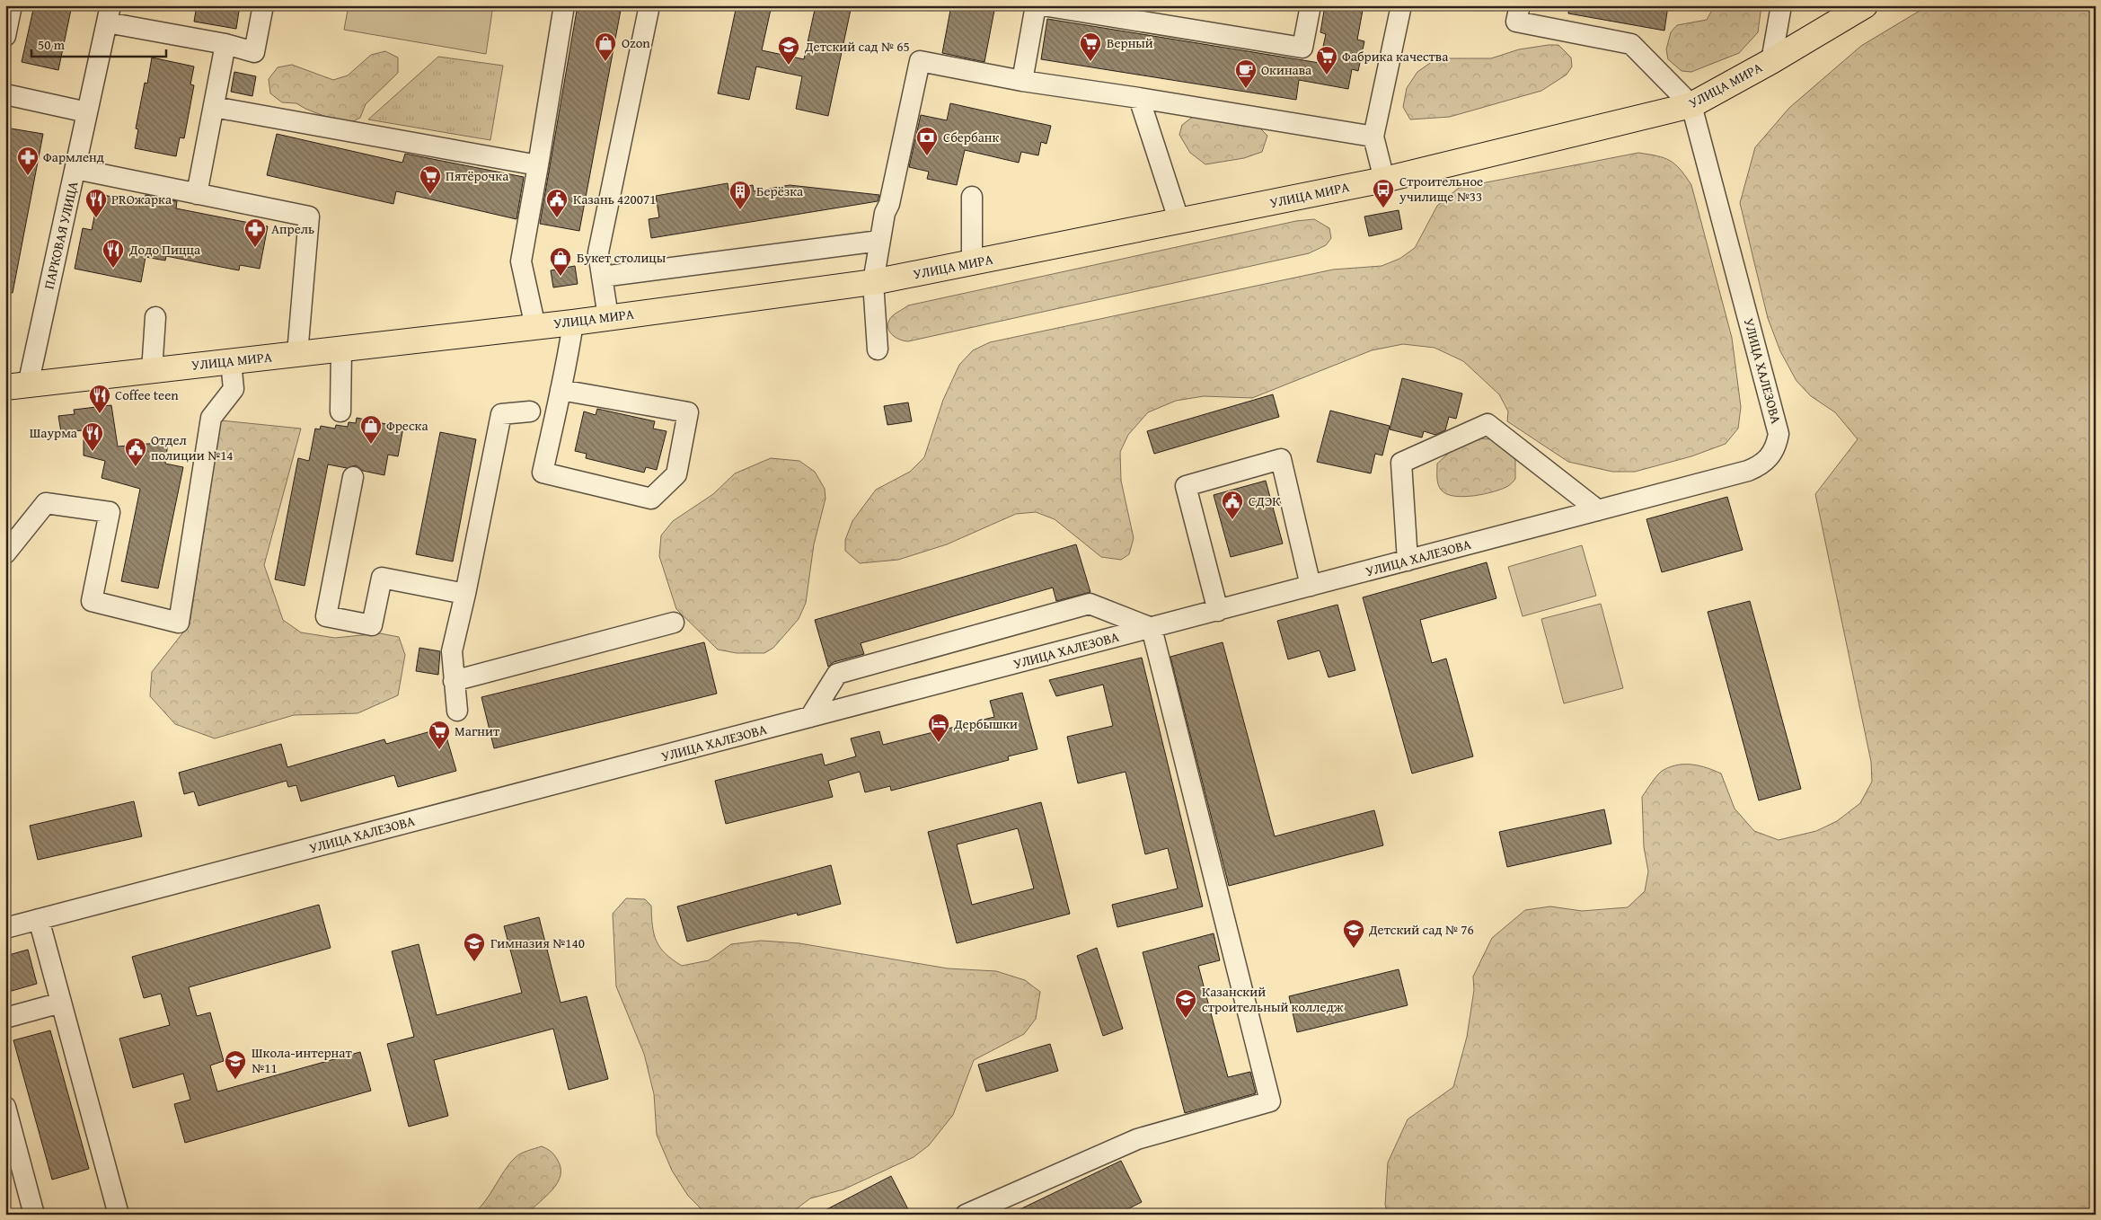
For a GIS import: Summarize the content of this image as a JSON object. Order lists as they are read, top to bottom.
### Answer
{
  "streets": {
    "main road": ["УЛИЦА МИРА"],
    "street": ["ПАРКОВАЯ УЛИЦА", "УЛИЦА ХАЛЕЗОВА"]
  },
  "crossings": [
    ["УЛИЦА МИРА", "ПАРКОВАЯ УЛИЦА"],
    ["УЛИЦА МИРА", "УЛИЦА ХАЛЕЗОВА"]
  ],
  "places": {
    "shop": ["Ozon", "Букет столицы", "Фреска"],
    "supermarket": [
      "Верный",
      "Фабрика качества",
      "Пятёрочка",
      "Магнит"
    ],
    "school or university": [
      "Детский сад № 65",
      "Детский сад № 76",
      "Гимназия №140",
      "Казанский строительный колледж",
      "Школа-интернат №11"
    ],
    "cafe": ["Окинава"],
    "bank": ["Сбербанк"],
    "pharmacy": ["Фармленд", "Апрель"],
    "bus stop": ["Строительное училище №33"],
    "building": ["Берёзка"],
    "restaurant": [
      "PROжарка",
      "Додо Пицца",
      "Coffee teen",
      "Шаурма"
    ],
    "public building": ["Казань 420071", "Отдел полиции №14", "СДЭК"],
    "hotel": ["Дербышки"]
  },
  "scale_bar": "50 m"
}
